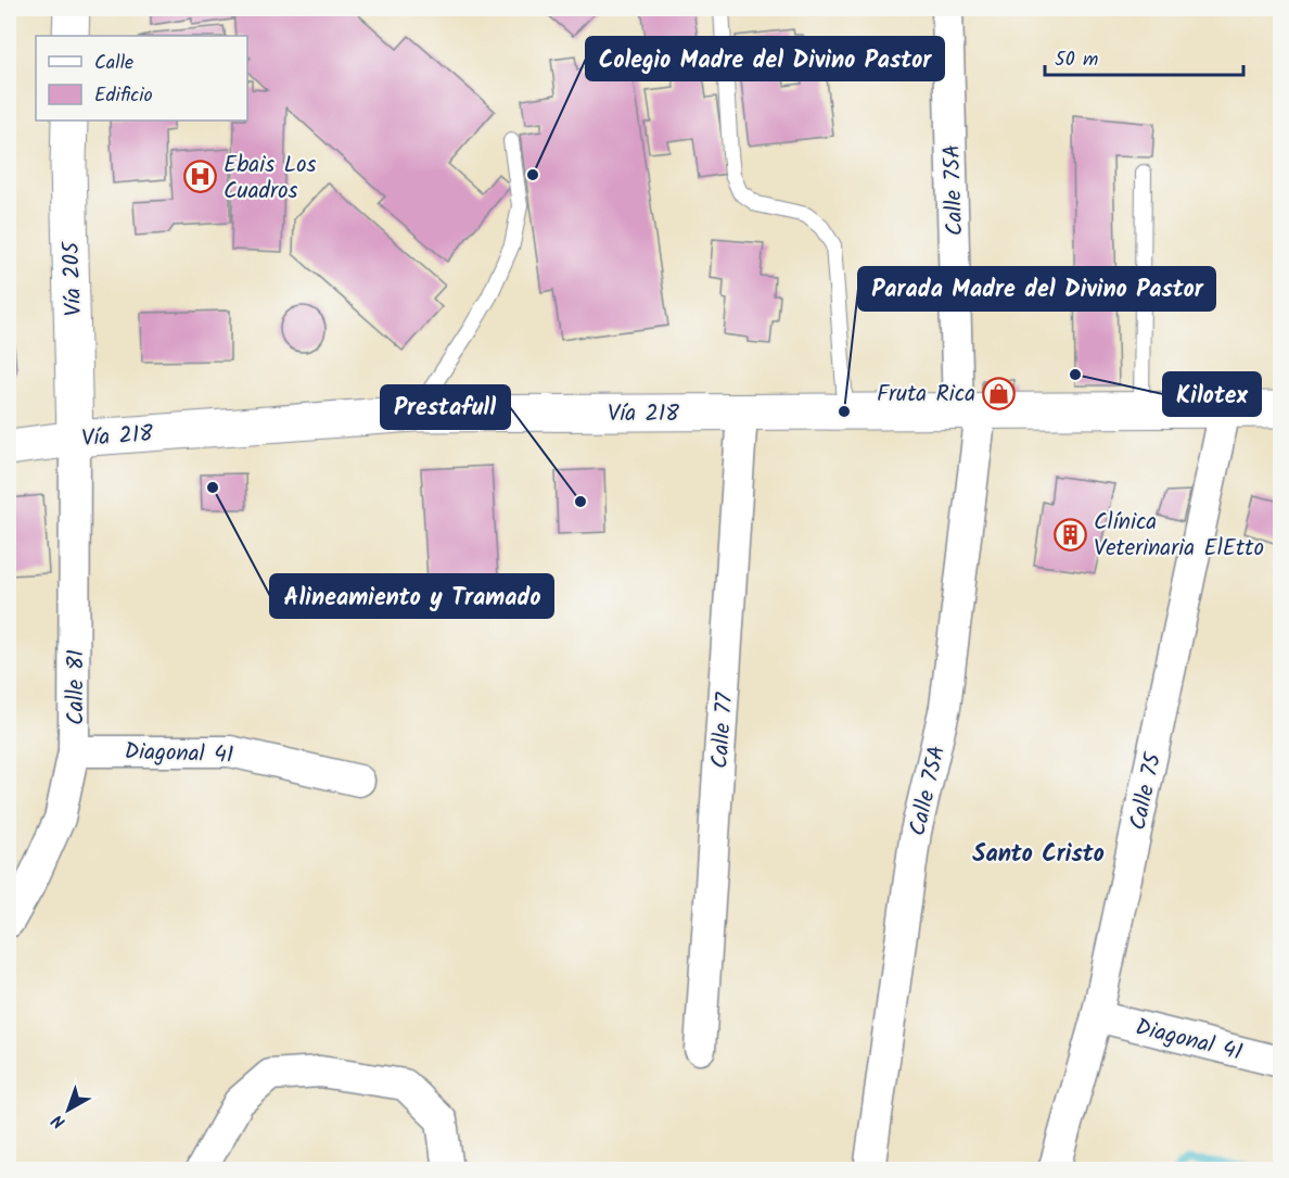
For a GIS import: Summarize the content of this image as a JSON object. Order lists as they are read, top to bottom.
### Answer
{
  "streets": {
    "main road": ["Vía 205", "Vía 218"],
    "street": [
      "Calle 75A",
      "Calle 81",
      "Calle 77",
      "Diagonal 41",
      "Calle 75"
    ]
  },
  "crossings": [
    ["Calle 75A", "Vía 218"],
    ["Vía 205", "Vía 218"],
    ["Vía 205", "Calle 81"],
    ["Vía 218", "Calle 81"],
    ["Vía 218", "Calle 77"],
    ["Vía 218", "Calle 75"],
    ["Calle 81", "Diagonal 41"],
    ["Diagonal 41", "Calle 75"]
  ],
  "districts": ["Santo Cristo"],
  "places": {
    "other": [
      "Colegio Madre del Divino Pastor",
      "Kilotex",
      "Parada Madre del Divino Pastor",
      "Alineamiento y Tramado",
      "Prestafull"
    ],
    "hospital": ["Ebais Los Cuadros"],
    "shop": ["Fruta Rica"],
    "building": ["Clínica Veterinaria ElEtto"]
  },
  "legend": ["Calle", "Edificio"],
  "scale_bar": "50 m",
  "north": "bottom left"
}
